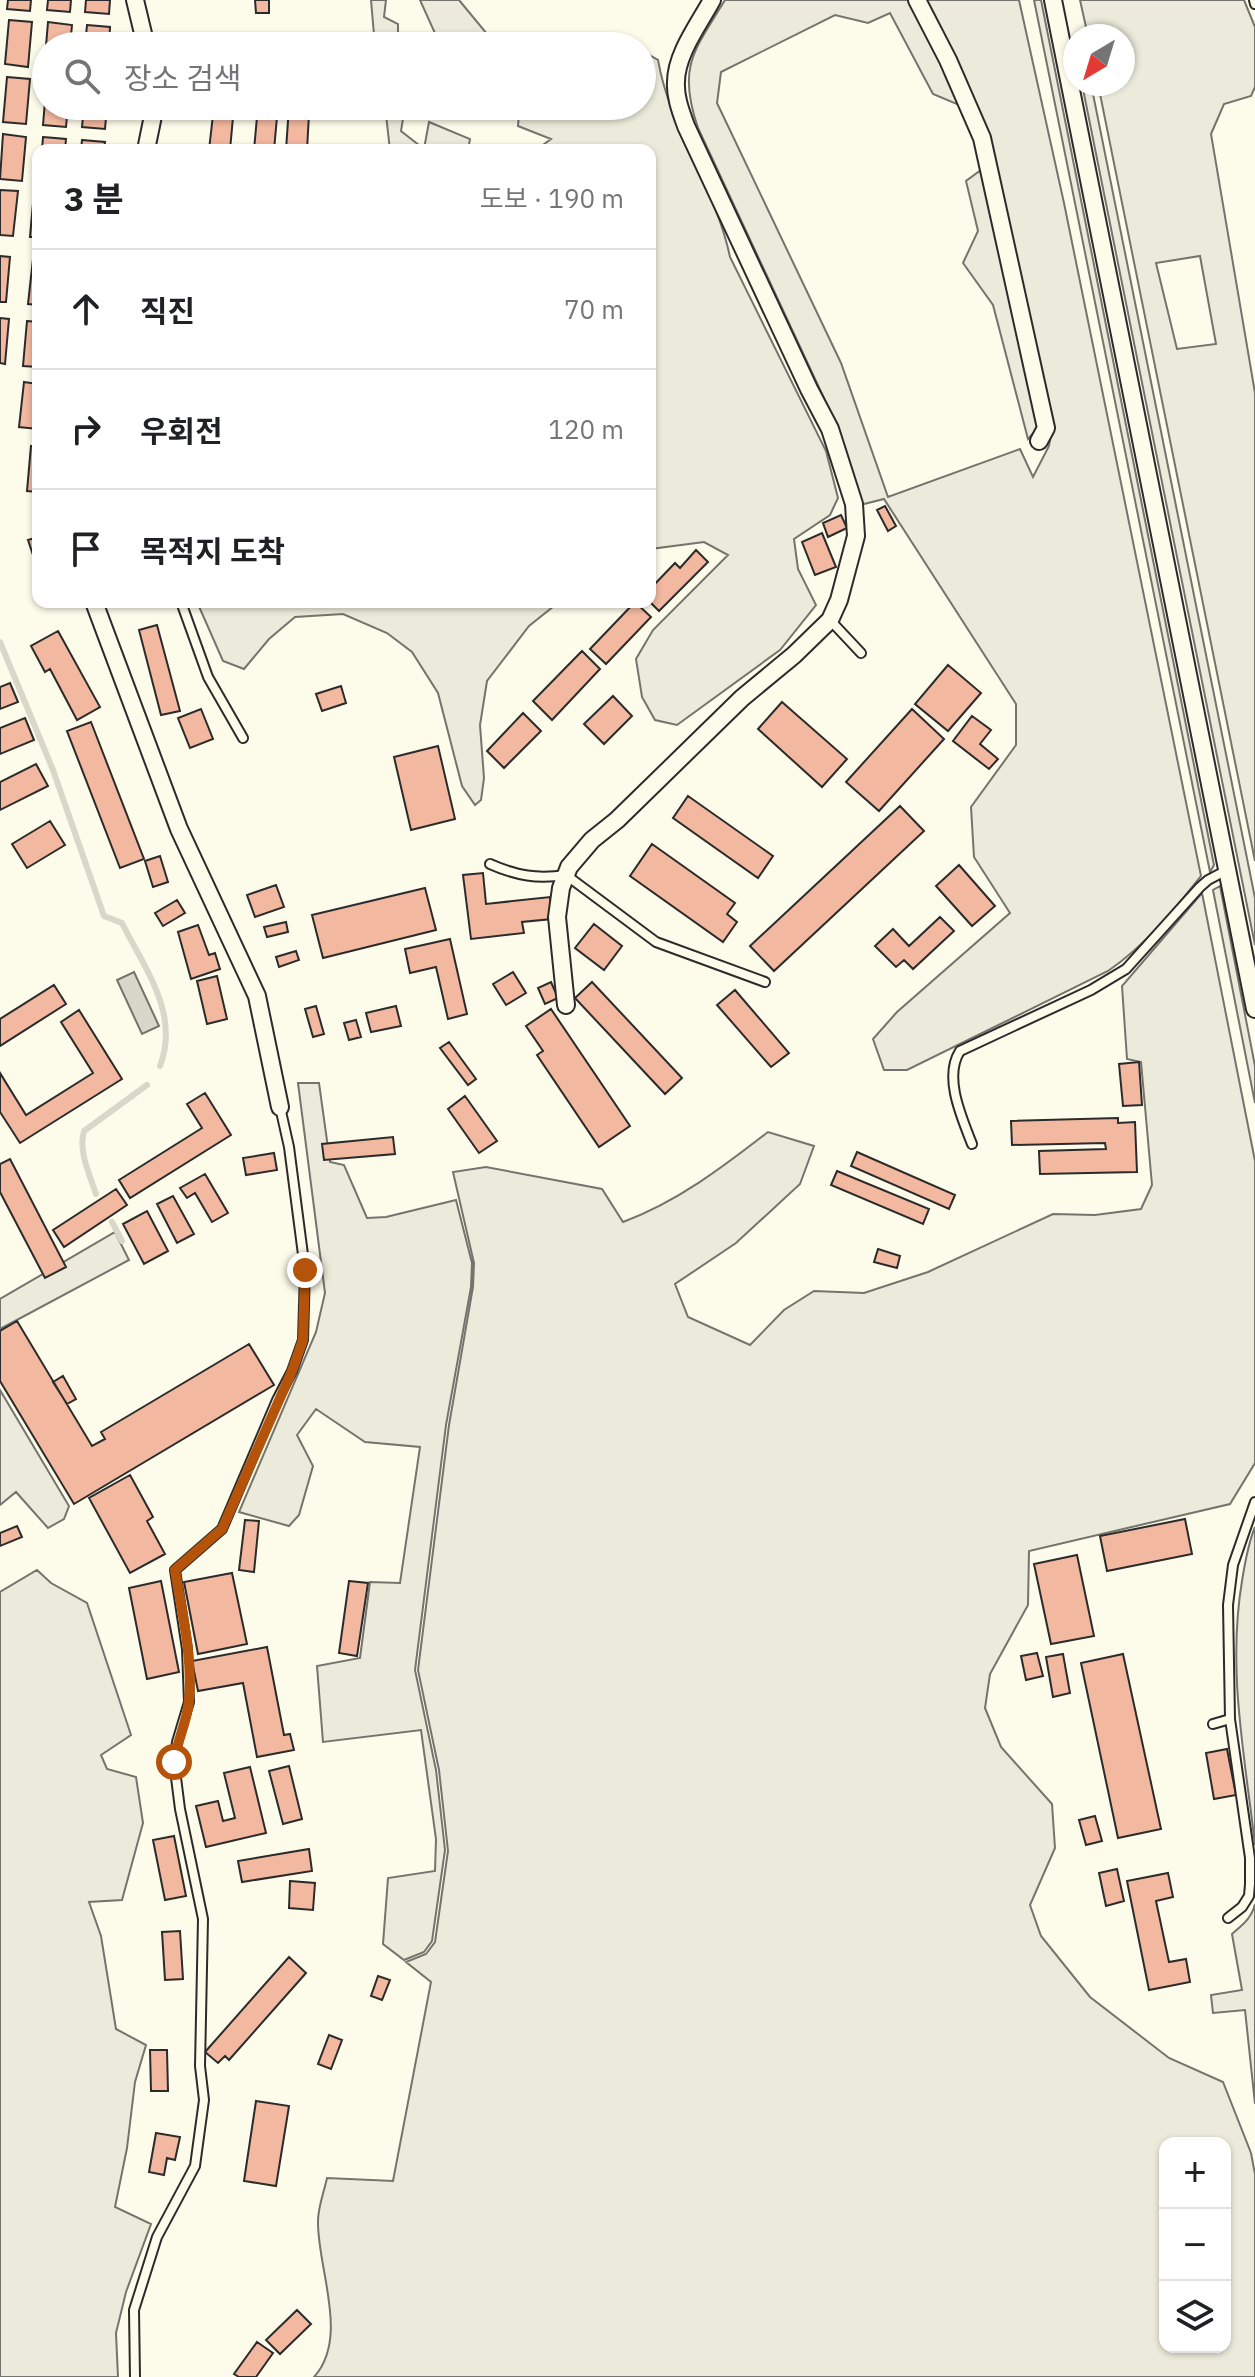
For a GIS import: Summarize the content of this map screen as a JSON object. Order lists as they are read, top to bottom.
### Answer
{
  "north": "bottom left",
  "page": {
    "search": "장소 검색",
    "heading": ["3 분", "도보 · 190 m"],
    "list": [
      ["직진", "70 m"],
      ["우회전", "120 m"],
      "목적지 도착"
    ],
    "map_buttons": ["+", "−"]
  }
}
